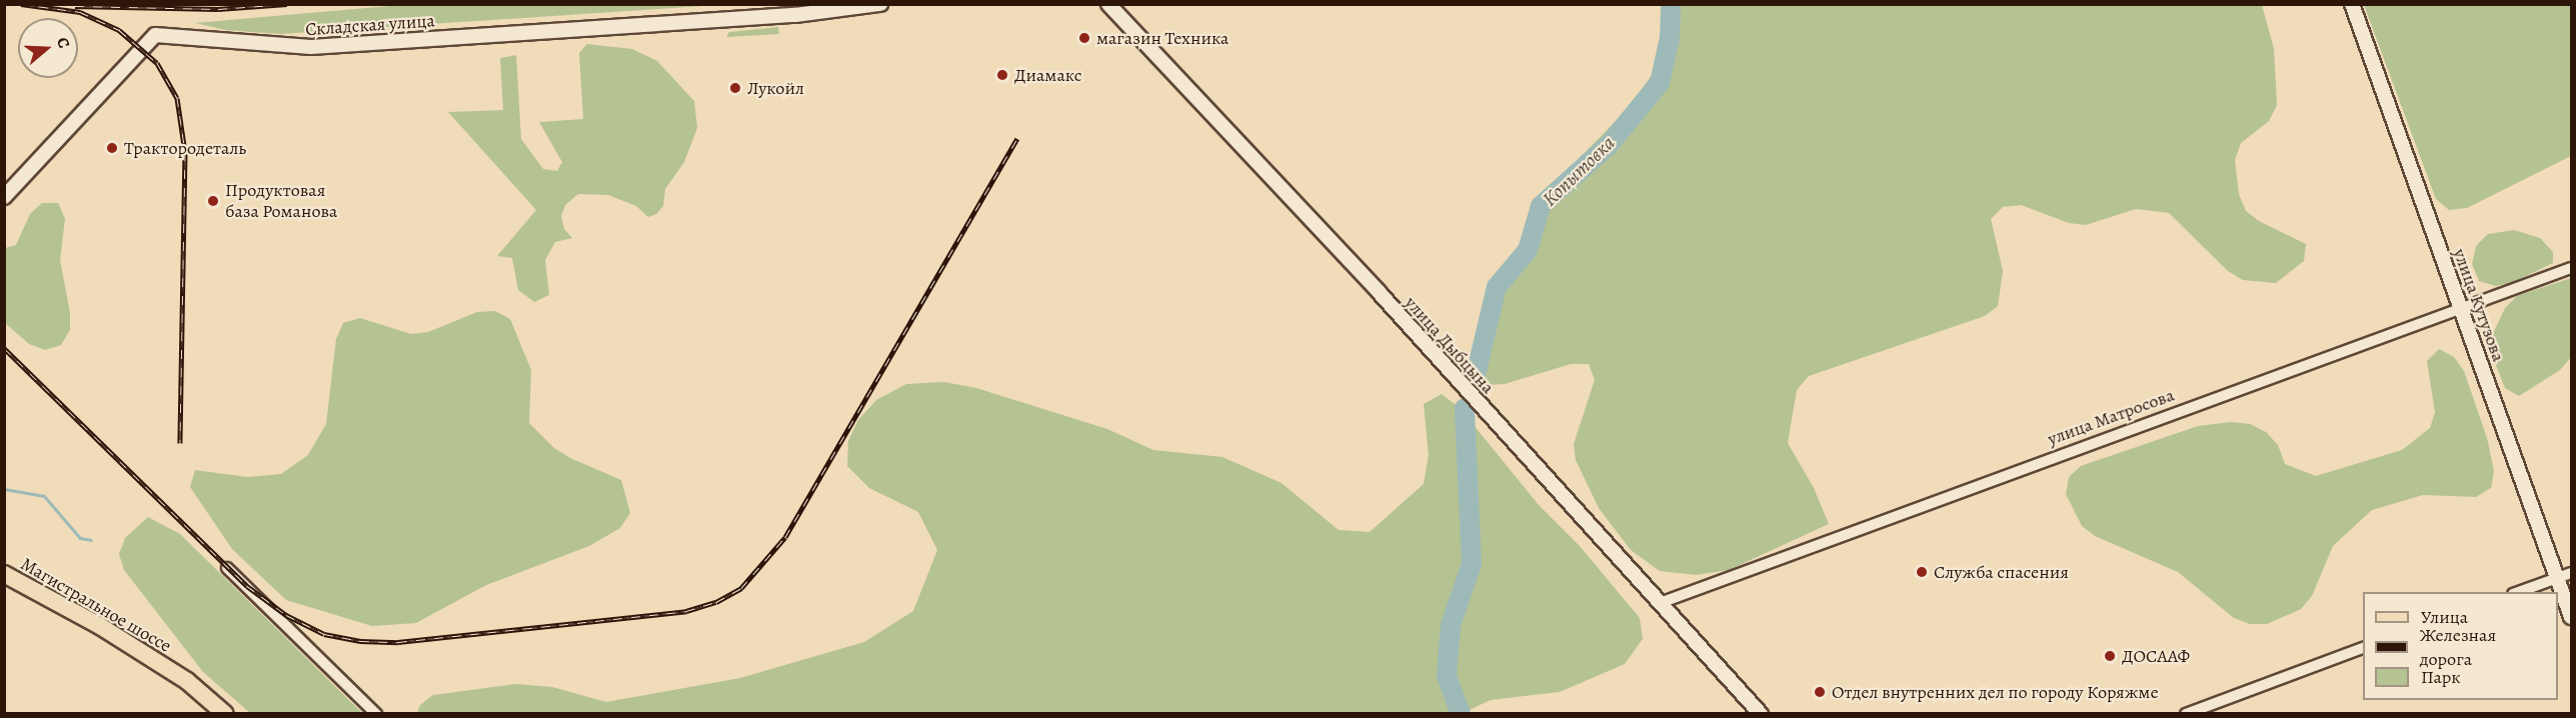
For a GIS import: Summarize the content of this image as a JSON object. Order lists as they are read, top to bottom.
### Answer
{
  "streets": {
    "main road": ["Магистральное шоссе"],
    "street": [
      "Складская улица",
      "улица Кутузова",
      "улица Дыбцына",
      "улица Матросова"
    ]
  },
  "crossings": [
    ["улица Кутузова", "улица Матросова"],
    ["улица Дыбцына", "улица Матросова"]
  ],
  "water": ["Копытовка"],
  "places": [
    "магазин Техника",
    "Диамакс",
    "Лукойл",
    "Трактородеталь",
    "Продуктовая база Романова",
    "Служба спасения",
    "ДОСААФ",
    "Отдел внутренних дел по городу Коряжме"
  ],
  "legend": ["Улица", "Железная дорога", "Парк"],
  "north": "right"
}
